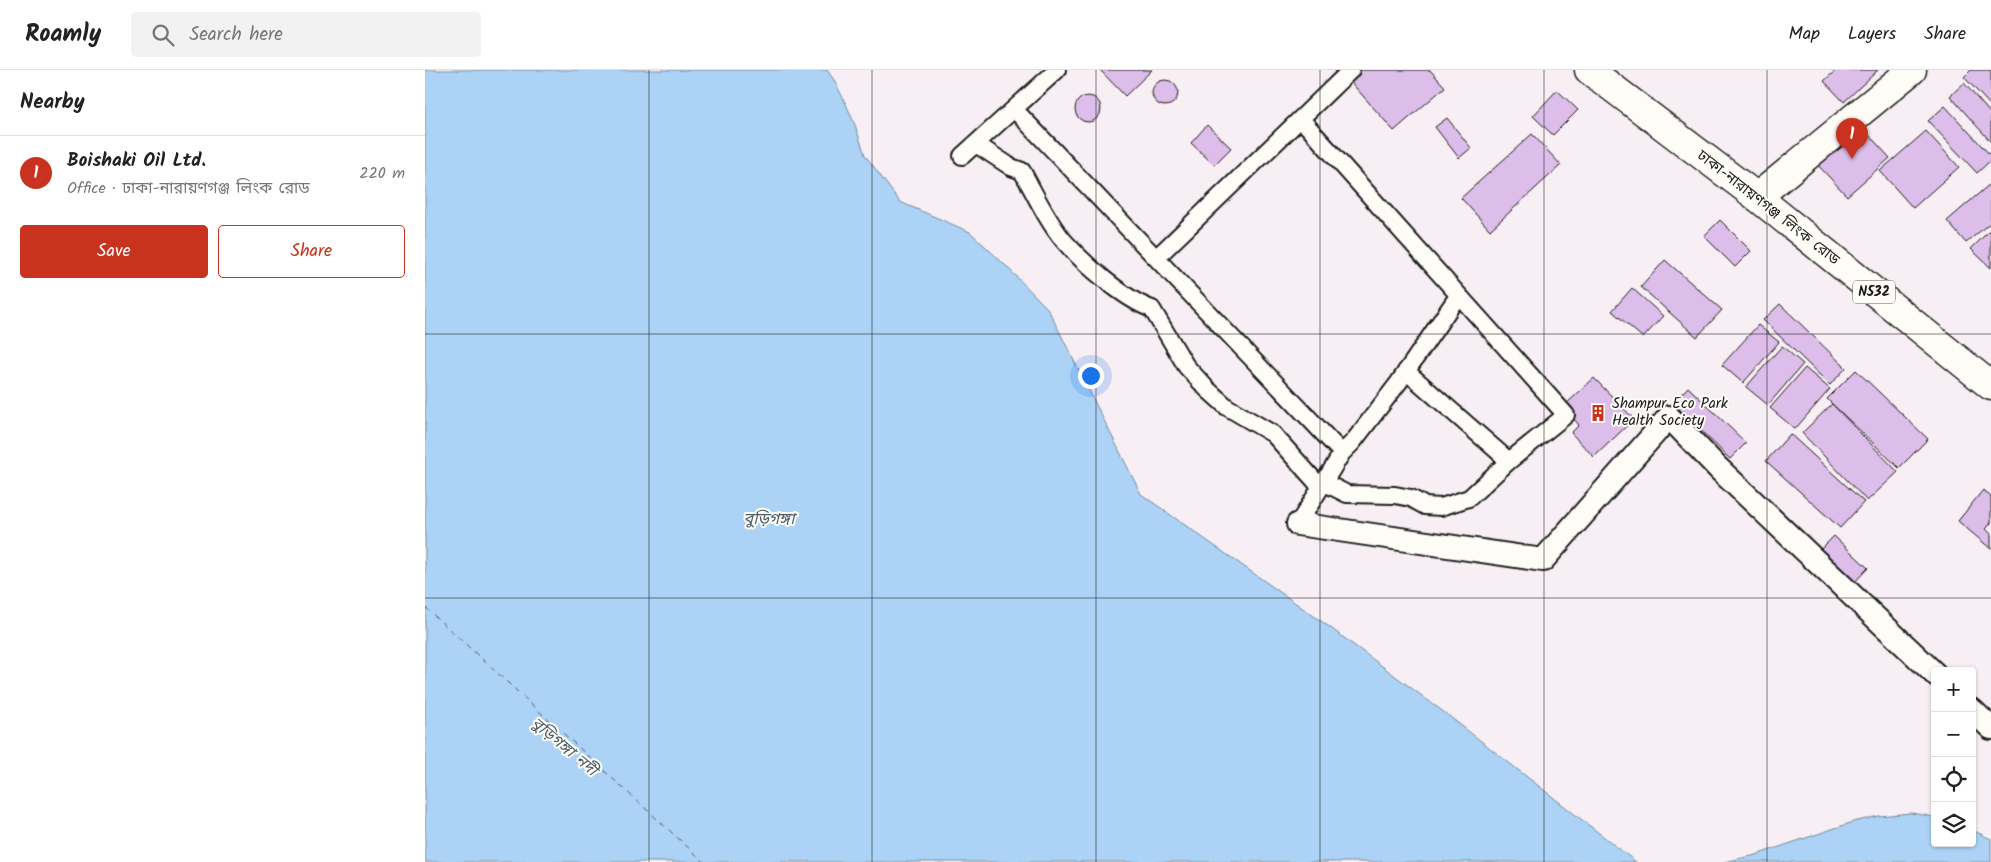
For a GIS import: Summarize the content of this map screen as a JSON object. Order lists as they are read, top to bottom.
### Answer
{
  "streets": {
    "main road": ["ঢাকা-নারায়ণগঞ্জ লিংক রোড", "N532"]
  },
  "water": ["বুড়িগঙ্গা", "বুড়িগঙ্গা নদী"],
  "places": {
    "building": ["Shampur Eco Park Health Society"]
  },
  "page": {
    "header": "Roamly",
    "search": "Search here",
    "nav": ["Map", "Layers", "Share"],
    "heading": "Nearby",
    "pins": "1",
    "list": [
      {
        "mark": "1",
        "name": "Boishaki Oil Ltd.",
        "note": "Office · ঢাকা-নারায়ণগঞ্জ লিংক রোড",
        "value": "220 m"
      }
    ],
    "buttons": ["Save", "Share"],
    "map_buttons": ["+", "−"]
  }
}
